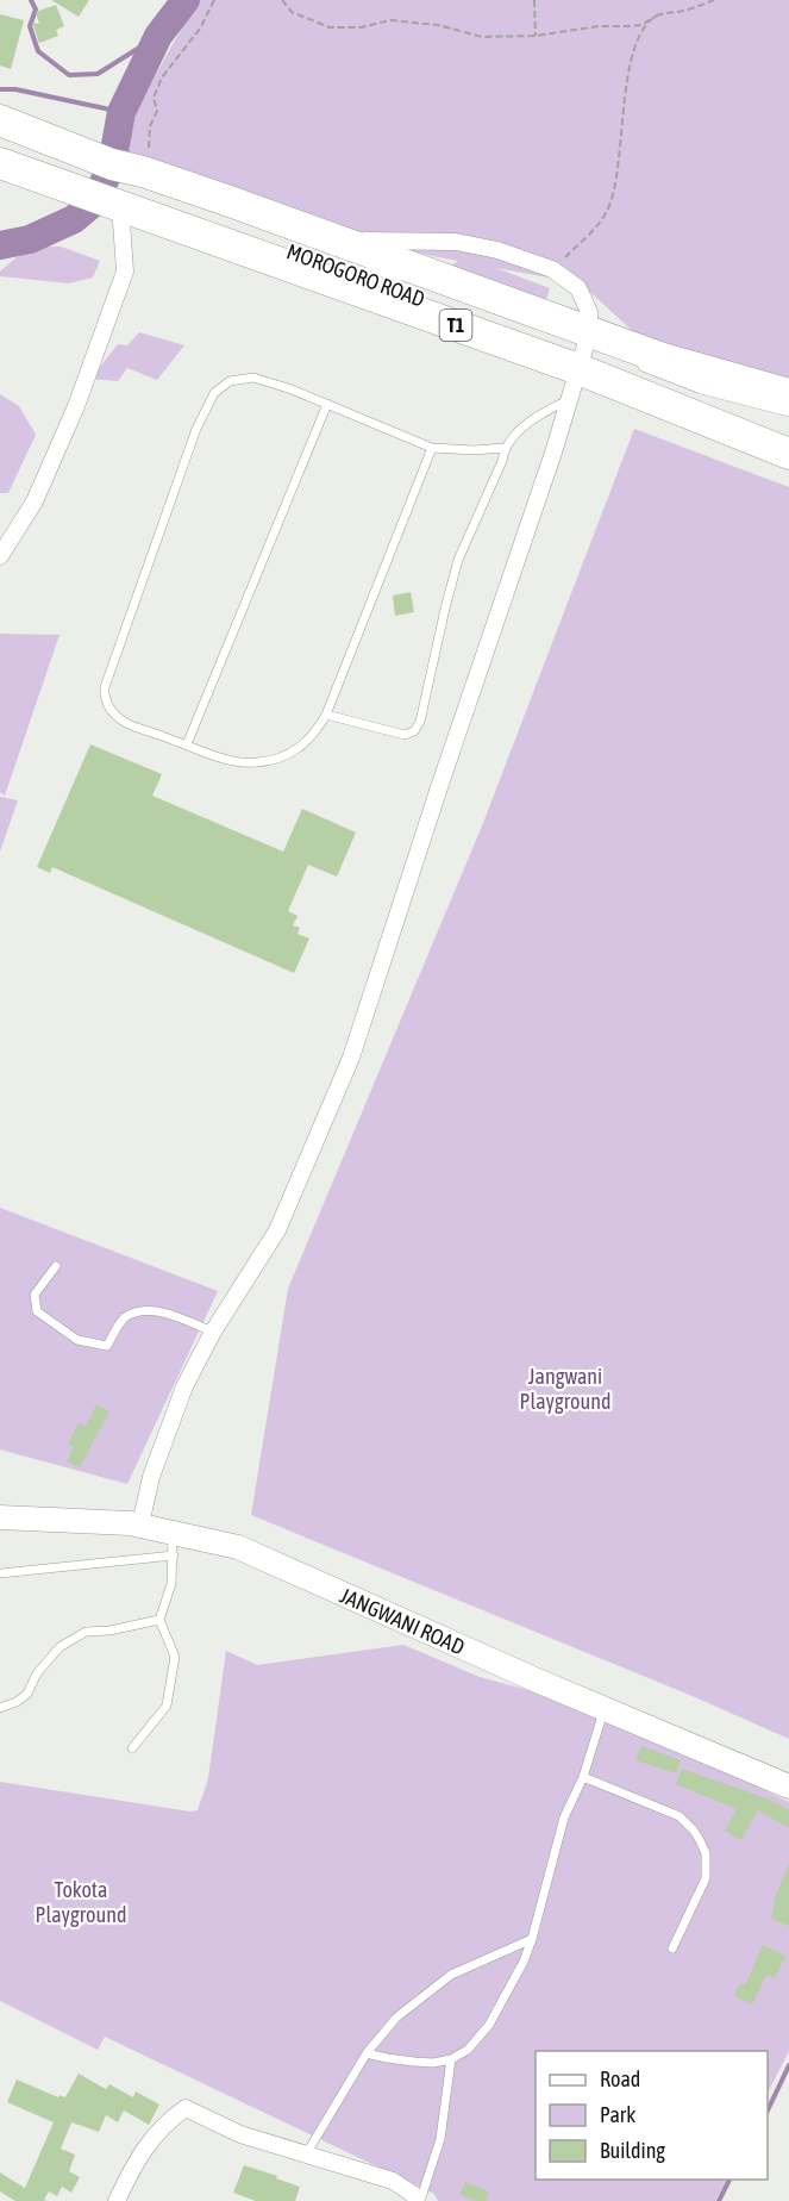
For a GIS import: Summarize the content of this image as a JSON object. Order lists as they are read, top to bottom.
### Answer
{
  "streets": {
    "highway": ["MOROGORO ROAD", "T1"],
    "street": ["JANGWANI ROAD"]
  },
  "crossings": [
    ["MOROGORO ROAD", "T1"]
  ],
  "parks": ["Jangwani Playground", "Tokota Playground"],
  "legend": ["Road", "Park", "Building"]
}
